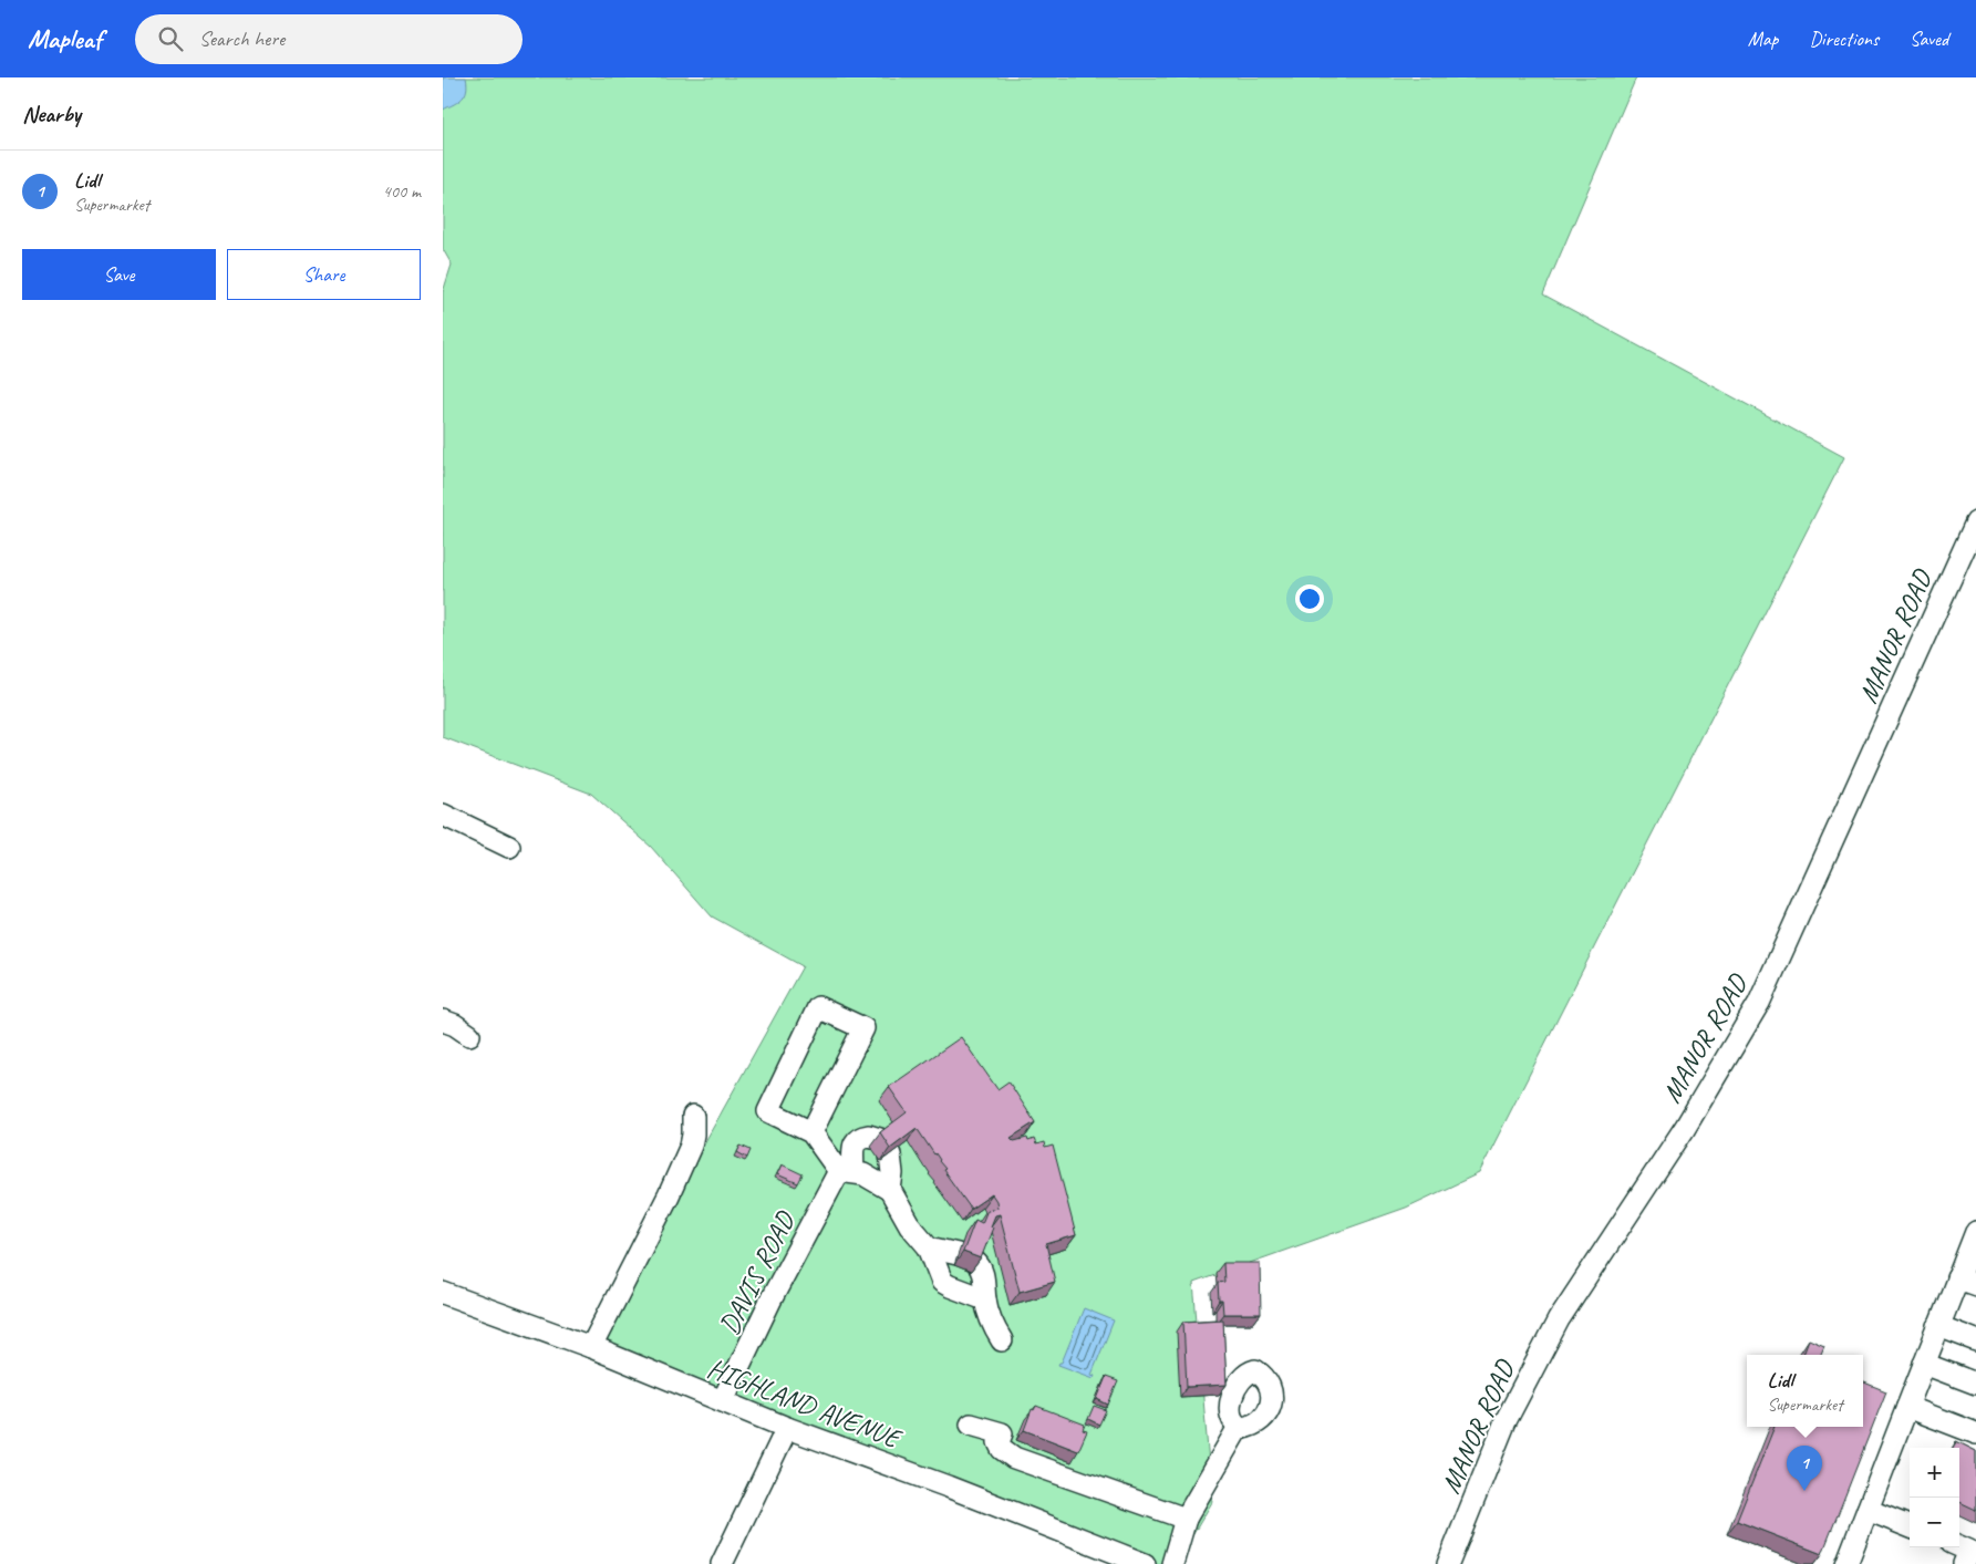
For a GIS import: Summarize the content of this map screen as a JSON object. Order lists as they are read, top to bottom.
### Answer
{
  "streets": {
    "street": ["MANOR ROAD", "DAVIS ROAD", "HIGHLAND AVENUE"]
  },
  "crossings": [
    ["DAVIS ROAD", "HIGHLAND AVENUE"]
  ],
  "page": {
    "header": "Mapleaf",
    "search": "Search here",
    "nav": ["Map", "Directions", "Saved"],
    "heading": "Nearby",
    "list": [
      {
        "mark": "1",
        "name": "Lidl",
        "note": "Supermarket",
        "value": "400 m"
      }
    ],
    "buttons": ["Save", "Share"],
    "popup": ["Lidl", "Supermarket"],
    "pins": "1",
    "map_buttons": ["+", "−"]
  }
}
